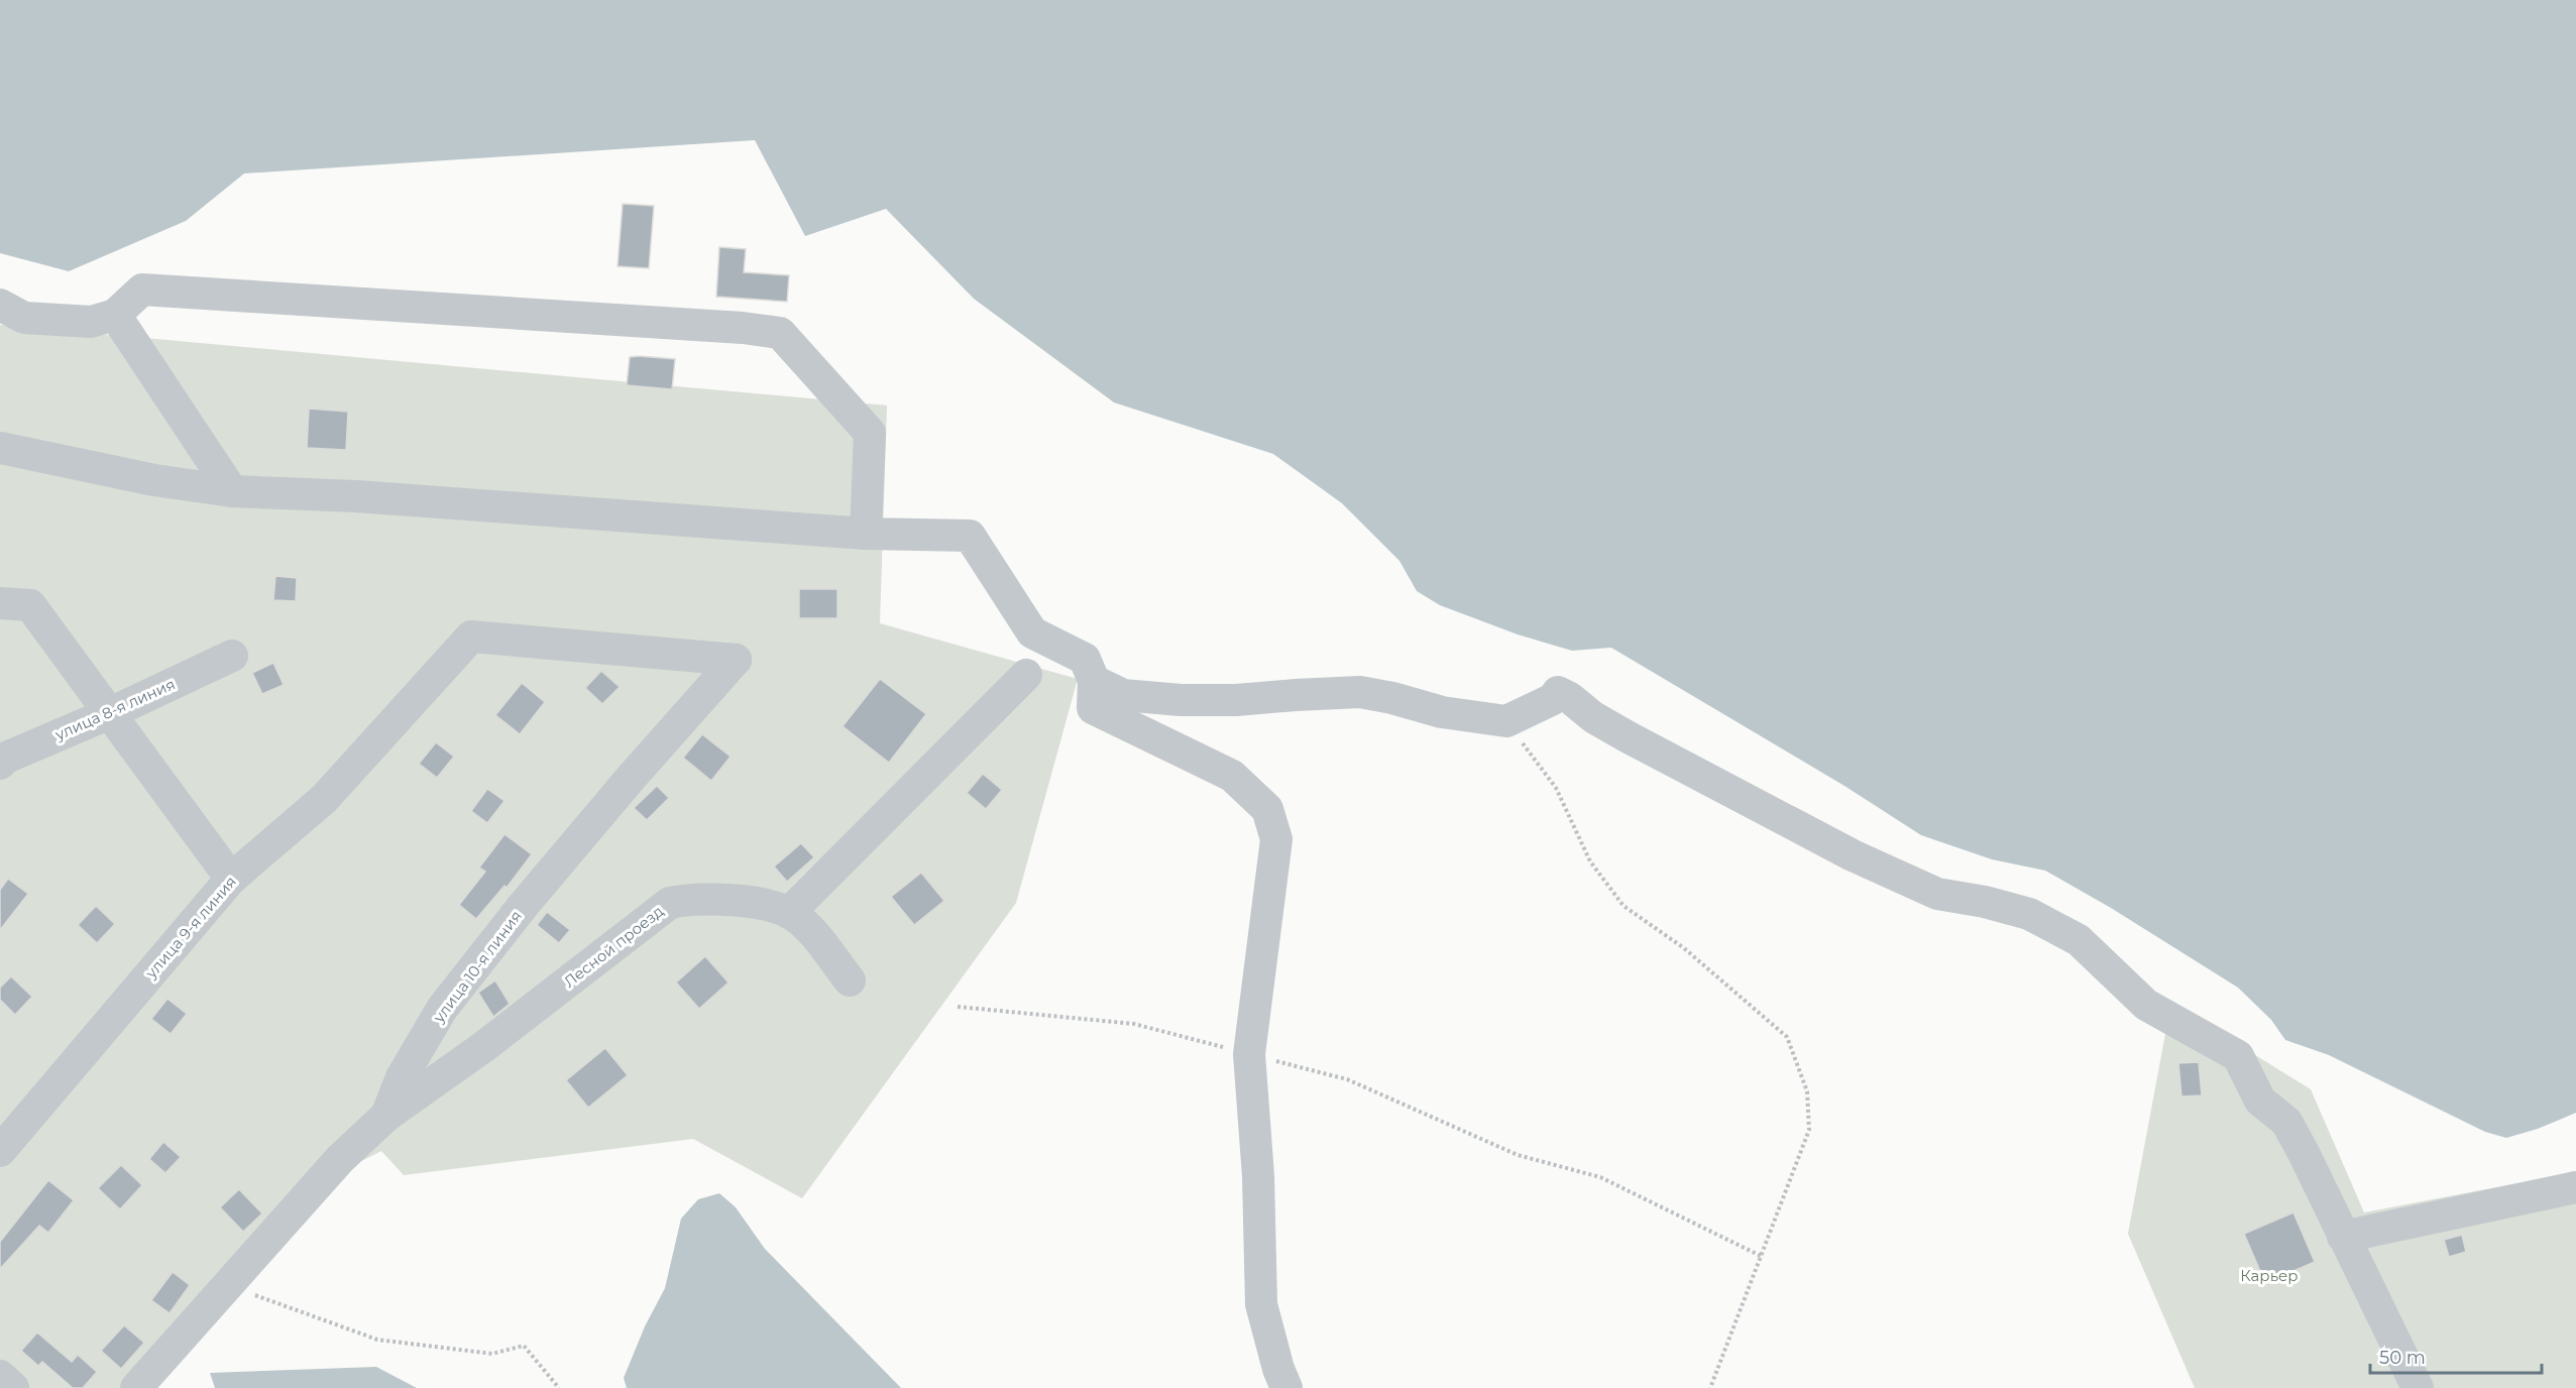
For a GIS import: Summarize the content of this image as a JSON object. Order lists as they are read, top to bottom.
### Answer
{
  "streets": {
    "street": [
      "улица 8-я линия",
      "улица 9-я линия",
      "Лесной проезд",
      "улица 10-я линия"
    ]
  },
  "crossings": [
    ["улица 9-я линия", "улица 10-я линия"],
    ["Лесной проезд", "улица 10-я линия"]
  ],
  "parks": ["Карьер"],
  "scale_bar": "50 m"
}
